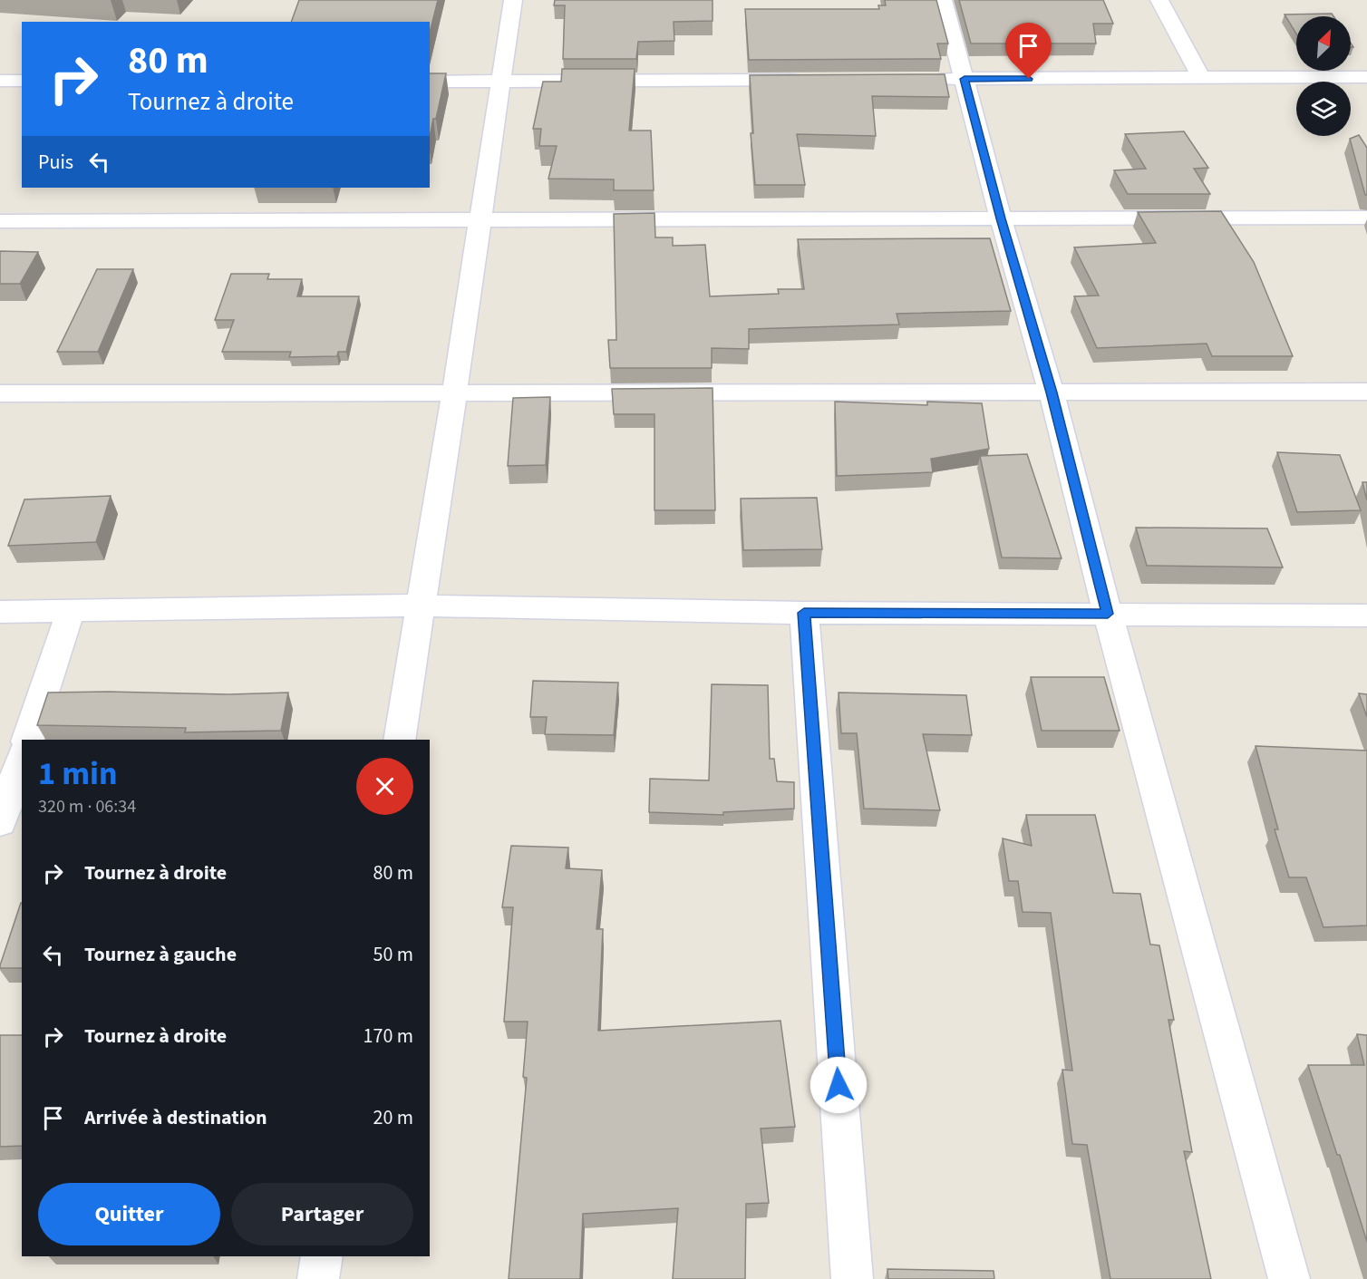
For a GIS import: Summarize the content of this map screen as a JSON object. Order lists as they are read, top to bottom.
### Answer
{
  "north": "top right",
  "page": {
    "turn": ["80 m", "Tournez à droite"],
    "then": "Puis",
    "heading": ["1 min", "320 m · 06:34"],
    "list": [
      {
        "name": "Tournez à droite",
        "value": "80 m"
      },
      {
        "name": "Tournez à gauche",
        "value": "50 m"
      },
      {
        "name": "Tournez à droite",
        "value": "170 m"
      },
      {
        "name": "Arrivée à destination",
        "value": "20 m"
      }
    ],
    "buttons": ["Quitter", "Partager"]
  }
}
